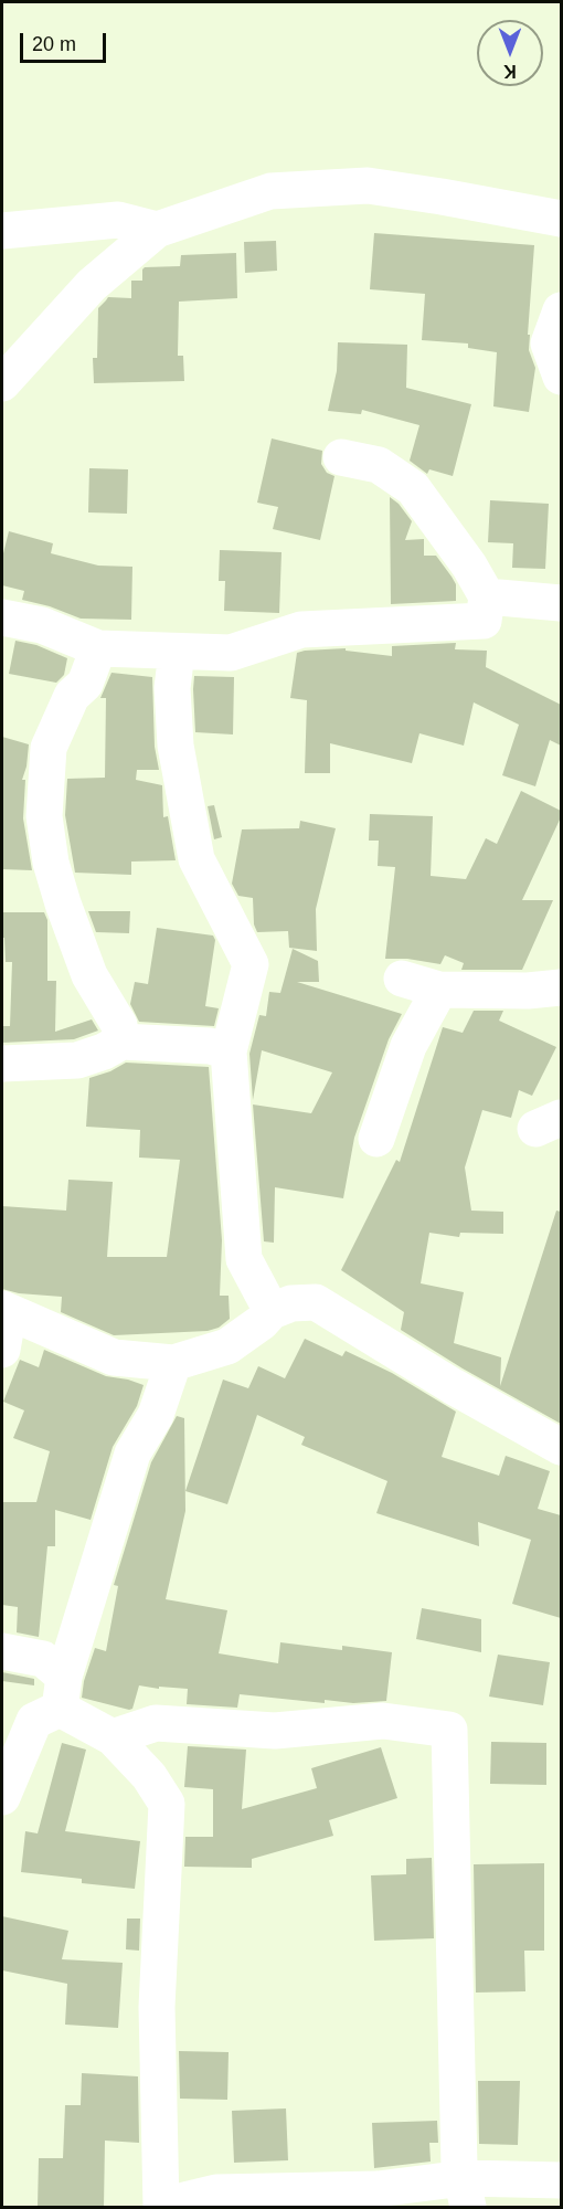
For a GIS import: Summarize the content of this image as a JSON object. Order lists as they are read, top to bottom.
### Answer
{
  "scale_bar": "20 m",
  "north": "bottom"
}
